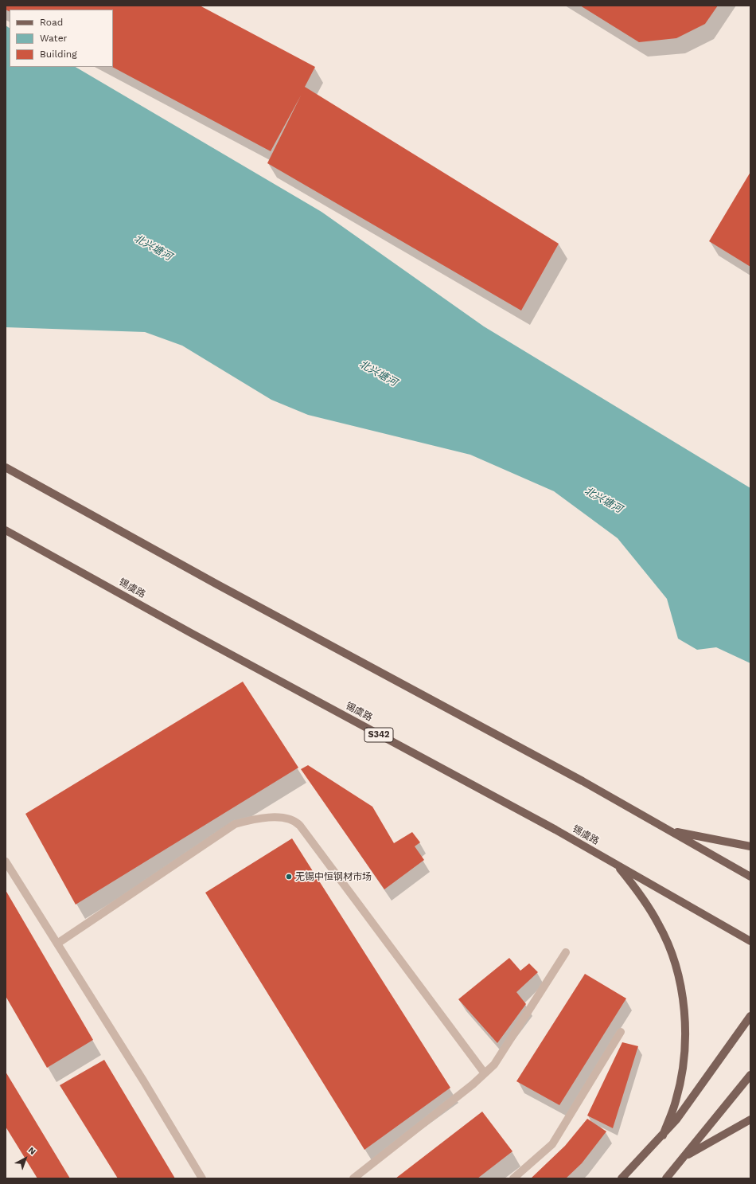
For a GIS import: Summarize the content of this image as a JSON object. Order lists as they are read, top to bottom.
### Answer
{
  "streets": {
    "main road": ["锡虞路", "S342"]
  },
  "water": ["北兴塘河"],
  "places": ["无锡中恒钢材市场"],
  "legend": ["Road", "Water", "Building"],
  "north": "top right"
}
